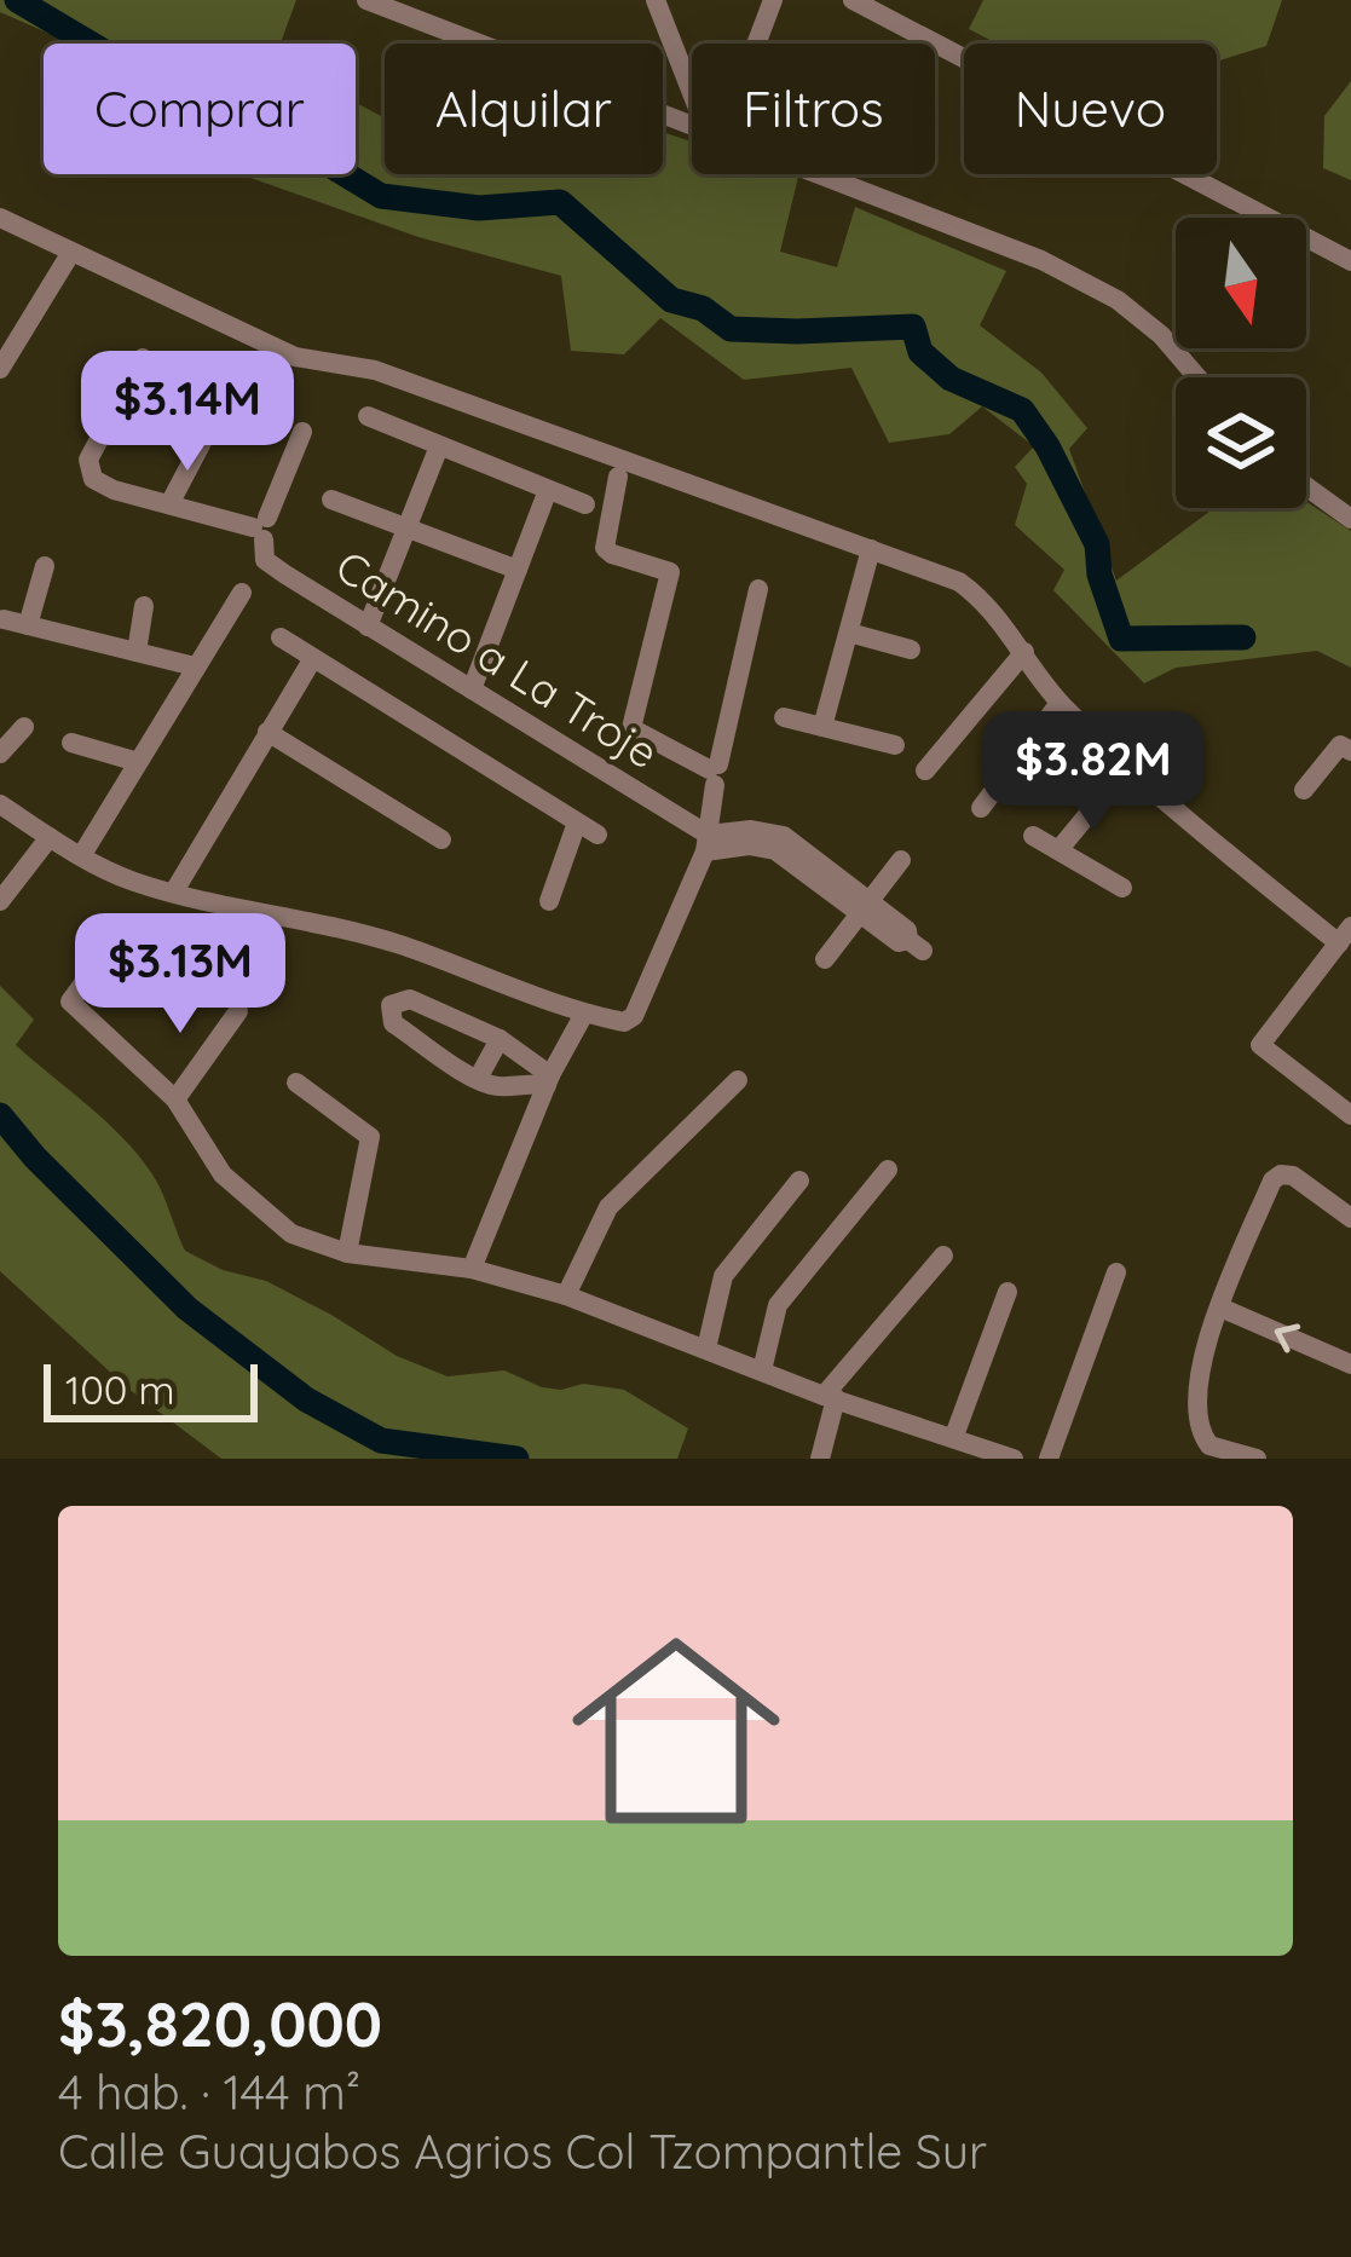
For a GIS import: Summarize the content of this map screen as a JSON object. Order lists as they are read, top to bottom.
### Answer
{
  "streets": {
    "street": ["Camino a La Troje"]
  },
  "scale_bar": "100 m",
  "north": "bottom",
  "page": {
    "chip": [
      "Comprar",
      "Alquilar",
      "Filtros",
      "Nuevo"
    ],
    "price": ["$3.14M", "$3.82M", "$3.13M"],
    "scale": "100 m",
    "list": [
      {
        "name": "$3,820,000",
        "note": "4 hab. · 144 m² · Calle Guayabos Agrios Col Tzompantle Sur"
      }
    ]
  }
}
